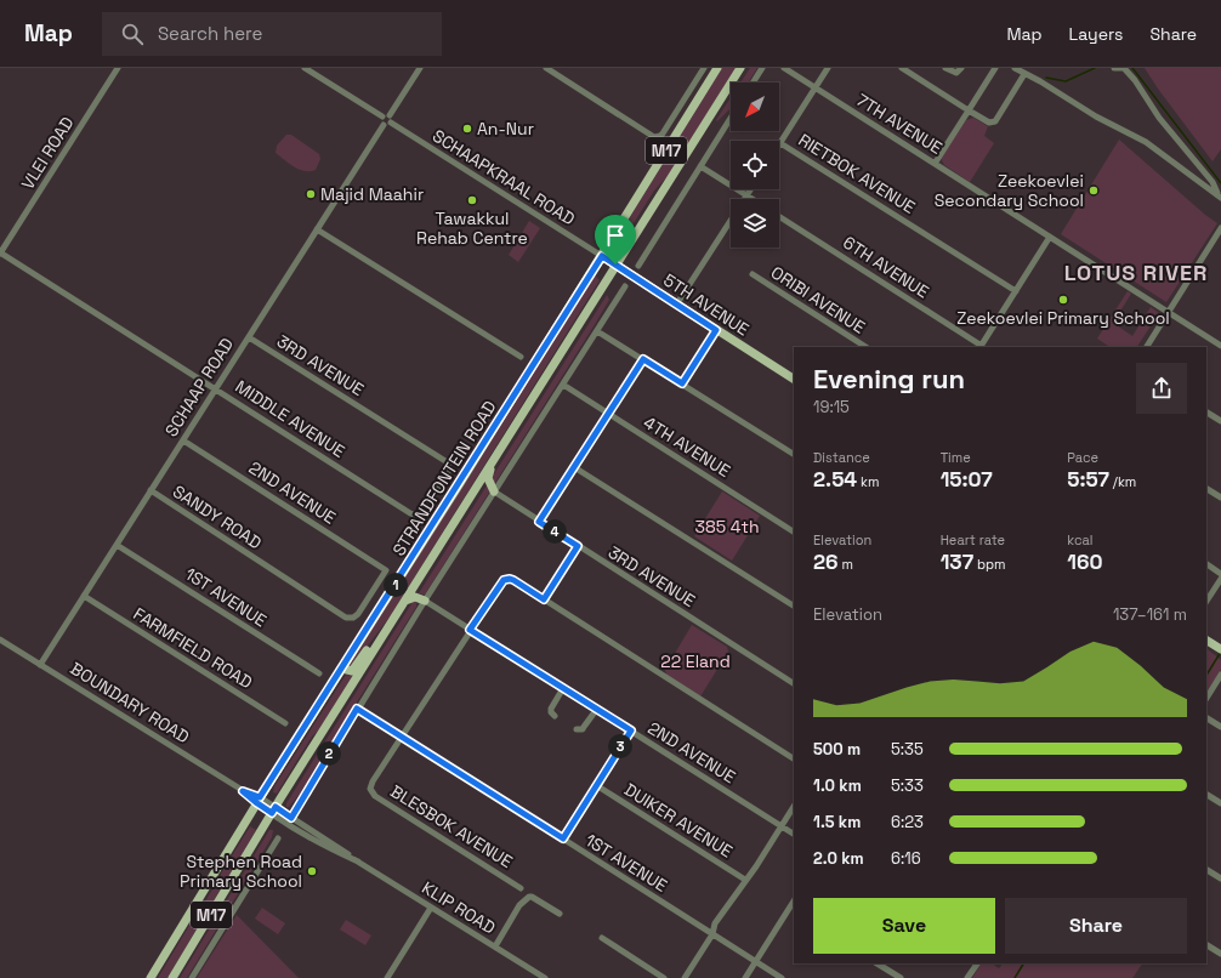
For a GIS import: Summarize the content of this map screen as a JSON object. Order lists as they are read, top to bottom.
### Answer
{
  "streets": {
    "main road": ["M17", "5TH AVENUE", "STRANDFONTEIN ROAD"],
    "street": [
      "7TH AVENUE",
      "VLEI ROAD",
      "RIETBOK AVENUE",
      "SCHAAPKRAAL ROAD",
      "6TH AVENUE",
      "ORIBI AVENUE",
      "3RD AVENUE",
      "SCHAAP ROAD",
      "MIDDLE AVENUE",
      "4TH AVENUE",
      "2ND AVENUE",
      "SANDY ROAD",
      "1ST AVENUE",
      "FARMFIELD ROAD",
      "BOUNDARY ROAD",
      "DUIKER AVENUE",
      "BLESBOK AVENUE",
      "KLIP ROAD"
    ]
  },
  "crossings": [
    ["VLEI ROAD", "MIDDLE AVENUE"],
    ["SCHAAPKRAAL ROAD", "5TH AVENUE"],
    ["SCHAAPKRAAL ROAD", "SCHAAP ROAD"],
    ["SCHAAPKRAAL ROAD", "STRANDFONTEIN ROAD"],
    ["5TH AVENUE", "STRANDFONTEIN ROAD"],
    ["3RD AVENUE", "SCHAAP ROAD"],
    ["3RD AVENUE", "MIDDLE AVENUE"],
    ["SCHAAP ROAD", "MIDDLE AVENUE"],
    ["SCHAAP ROAD", "2ND AVENUE"],
    ["SCHAAP ROAD", "SANDY ROAD"],
    ["SCHAAP ROAD", "1ST AVENUE"],
    ["SCHAAP ROAD", "FARMFIELD ROAD"],
    ["SCHAAP ROAD", "BOUNDARY ROAD"],
    ["STRANDFONTEIN ROAD", "BOUNDARY ROAD"],
    ["STRANDFONTEIN ROAD", "KLIP ROAD"],
    ["2ND AVENUE", "SANDY ROAD"],
    ["2ND AVENUE", "BLESBOK AVENUE"],
    ["1ST AVENUE", "BLESBOK AVENUE"],
    ["BOUNDARY ROAD", "KLIP ROAD"]
  ],
  "districts": ["LOTUS RIVER"],
  "parks": ["385 4th", "22 Eland"],
  "places": [
    "An-Nur",
    "Zeekoevlei Secondary School",
    "Majid Maahir",
    "Tawakkul Rehab Centre",
    "Zeekoevlei Primary School",
    "Stephen Road Primary School"
  ],
  "north": "bottom left",
  "page": {
    "header": "Map",
    "search": "Search here",
    "nav": ["Map", "Layers", "Share"],
    "heading": ["Evening run", "19:15"],
    "stats": [
      ["Distance", "2.54 km"],
      ["Time", "15:07"],
      ["Pace", "5:57 /km"],
      ["Elevation", "26 m"],
      ["Heart rate", "137 bpm"],
      ["kcal", "160"]
    ],
    "pins": [
      "4",
      "1",
      "3",
      "2"
    ],
    "chart": ["Elevation", "137–161 m"],
    "list": [
      {
        "name": "500 m",
        "note": "5:35"
      },
      {
        "name": "1.0 km",
        "note": "5:33"
      },
      {
        "name": "1.5 km",
        "note": "6:23"
      },
      {
        "name": "2.0 km",
        "note": "6:16"
      }
    ],
    "buttons": ["Save", "Share"]
  }
}
